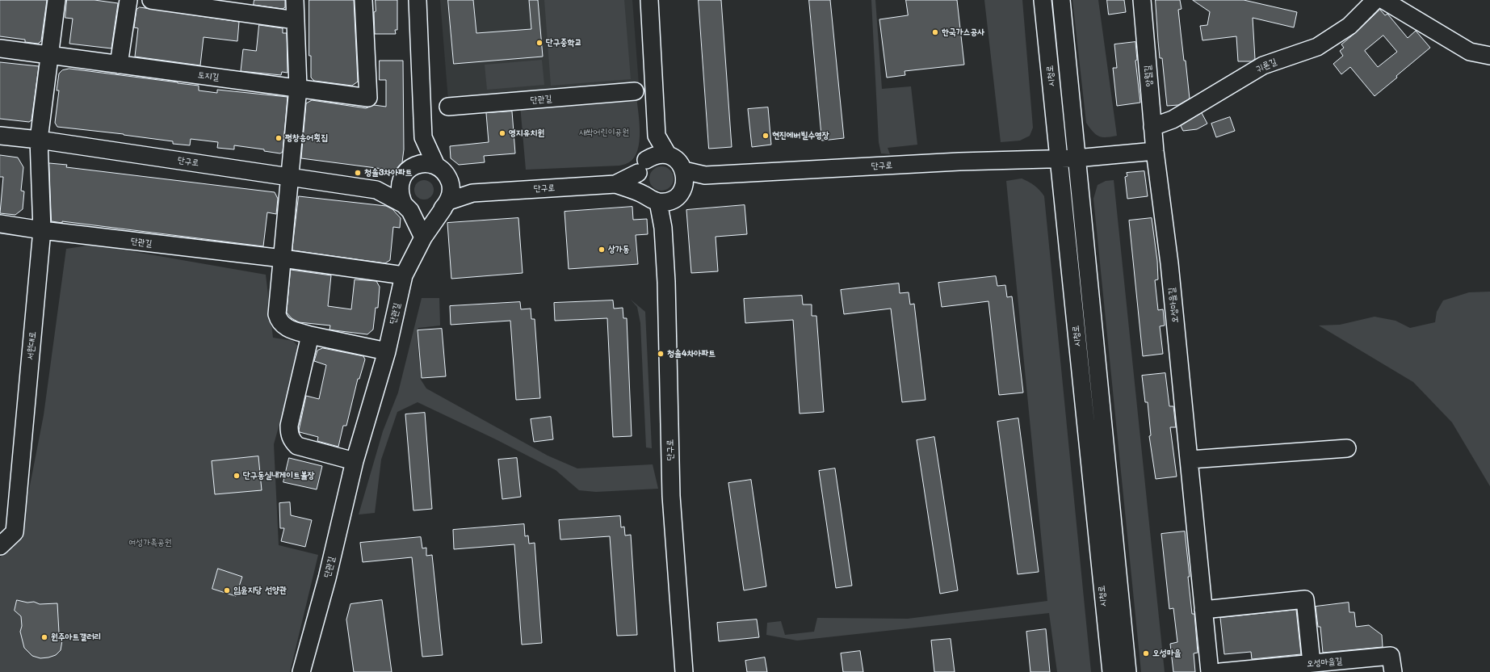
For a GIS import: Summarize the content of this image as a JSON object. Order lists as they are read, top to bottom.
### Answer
{
  "streets": {
    "street": [
      "귀론길",
      "토지길",
      "시청로",
      "앙월길",
      "단관길",
      "단구로",
      "오성마을길",
      "서원대로"
    ]
  },
  "crossings": [
    ["귀론길", "앙월길"],
    ["토지길", "서원대로"],
    ["시청로", "단구로"],
    ["앙월길", "오성마을길"],
    ["단관길", "단구로"],
    ["단관길", "서원대로"],
    ["단구로", "서원대로"]
  ],
  "parks": ["새싹어린이공원", "여성가족공원"],
  "places": [
    "한국가스공사",
    "단구중학교",
    "영지유치원",
    "현진에버빌수영장",
    "평창송어횟집",
    "청솔3차아파트",
    "상가동",
    "청솔4차아파트",
    "단구동실내게이트볼장",
    "임윤지당 선양관",
    "원주아트갤러리",
    "오성마을"
  ]
}
